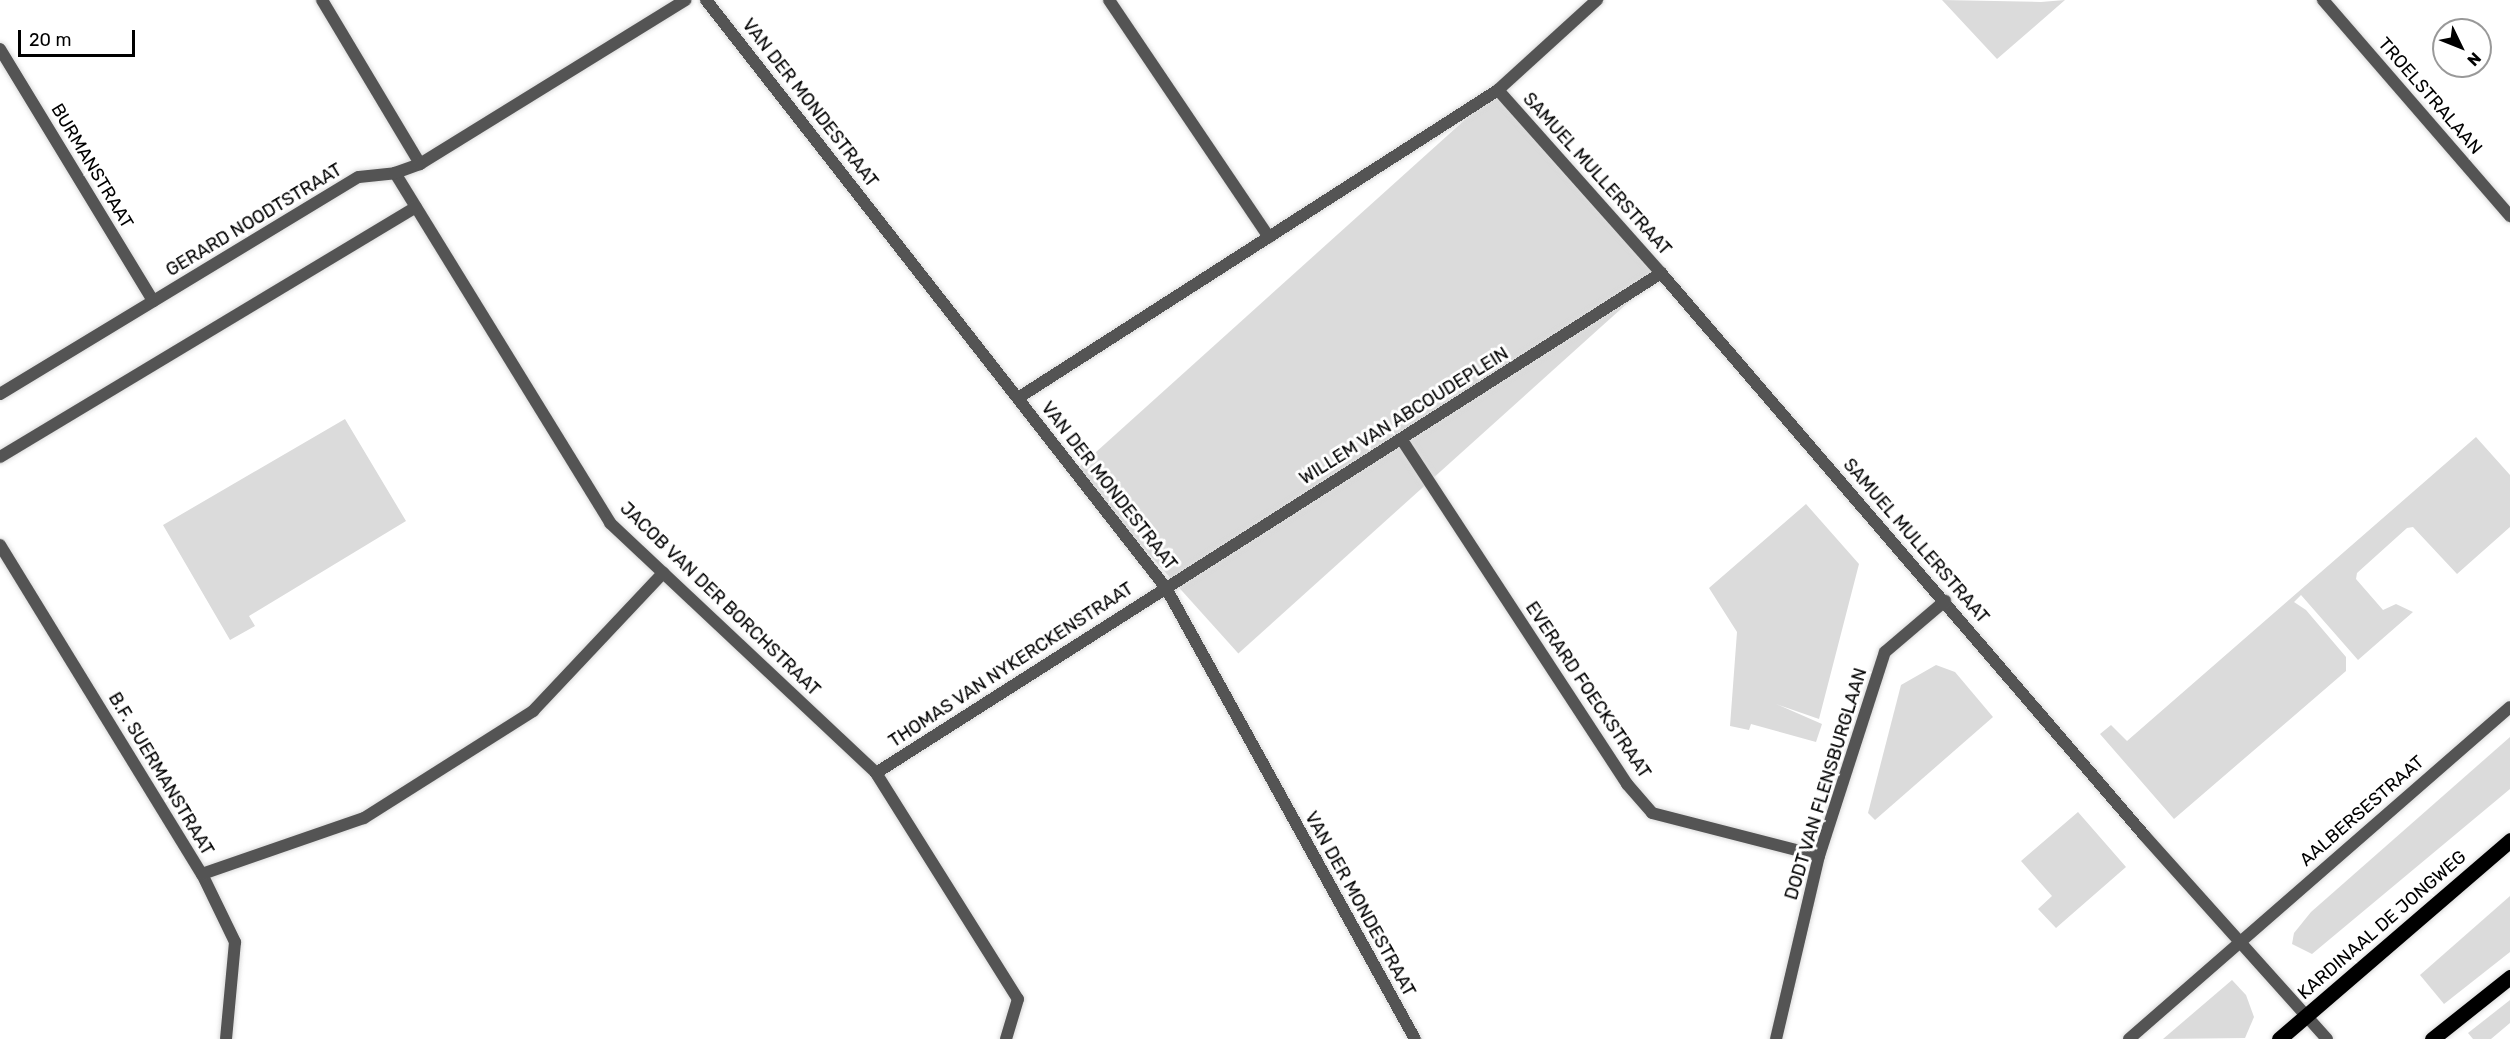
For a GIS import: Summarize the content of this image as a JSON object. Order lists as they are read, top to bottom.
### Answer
{
  "streets": {
    "main road": ["KARDINAAL DE JONGWEG"],
    "street": [
      "TROELSTRALAAN",
      "VAN DER MONDESTRAAT",
      "BURMANSTRAAT",
      "SAMUEL MULLERSTRAAT",
      "GERARD NOODTSTRAAT",
      "WILLEM VAN ABCOUDEPLEIN",
      "JACOB VAN DER BORCHSTRAAT",
      "THOMAS VAN NYKERCKENSTRAAT",
      "EVERARD FOECKSTRAAT",
      "B.F. SUERMANSTRAAT",
      "DODT VAN FLENSBURGLAAN",
      "AALBERSESTRAAT"
    ]
  },
  "crossings": [
    ["VAN DER MONDESTRAAT", "WILLEM VAN ABCOUDEPLEIN"],
    ["VAN DER MONDESTRAAT", "THOMAS VAN NYKERCKENSTRAAT"],
    ["BURMANSTRAAT", "GERARD NOODTSTRAAT"],
    ["SAMUEL MULLERSTRAAT", "WILLEM VAN ABCOUDEPLEIN"],
    ["SAMUEL MULLERSTRAAT", "DODT VAN FLENSBURGLAAN"],
    ["SAMUEL MULLERSTRAAT", "AALBERSESTRAAT"],
    ["SAMUEL MULLERSTRAAT", "KARDINAAL DE JONGWEG"],
    ["GERARD NOODTSTRAAT", "JACOB VAN DER BORCHSTRAAT"],
    ["WILLEM VAN ABCOUDEPLEIN", "THOMAS VAN NYKERCKENSTRAAT"],
    ["WILLEM VAN ABCOUDEPLEIN", "EVERARD FOECKSTRAAT"],
    ["JACOB VAN DER BORCHSTRAAT", "THOMAS VAN NYKERCKENSTRAAT"],
    ["EVERARD FOECKSTRAAT", "DODT VAN FLENSBURGLAAN"]
  ],
  "scale_bar": "20 m",
  "north": "bottom right"
}
